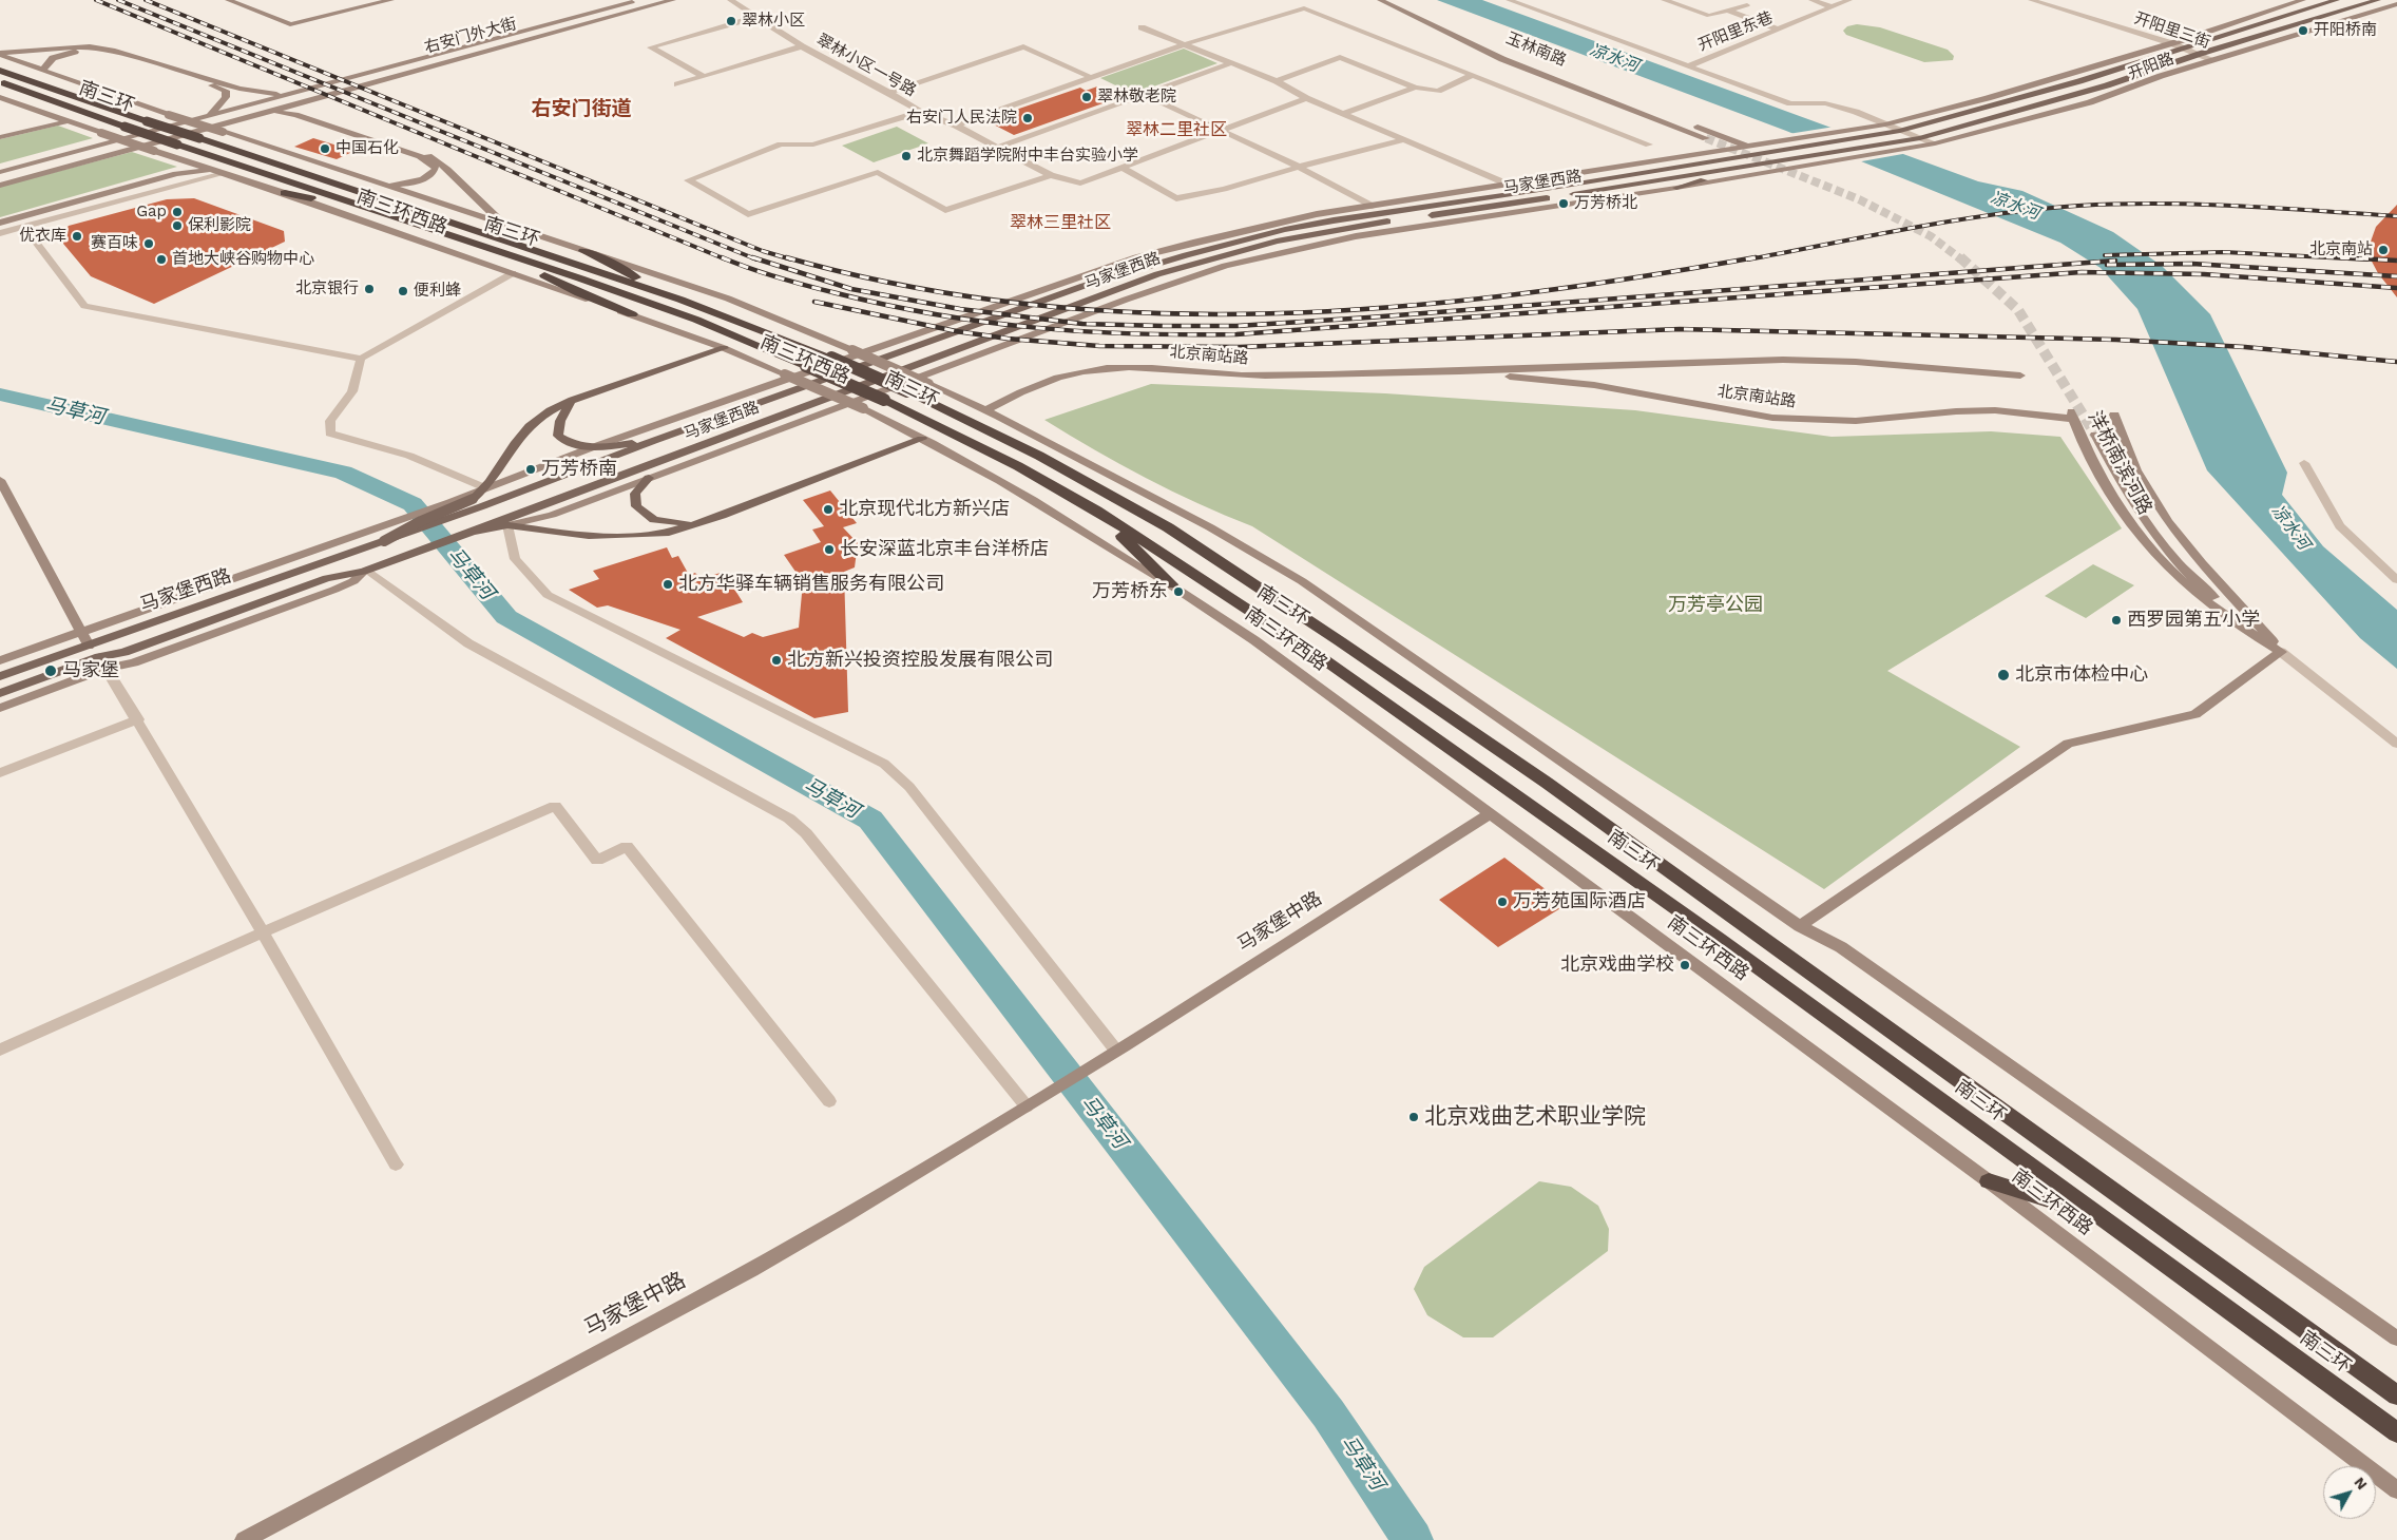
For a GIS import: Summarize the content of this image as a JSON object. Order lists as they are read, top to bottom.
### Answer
{
  "streets": {
    "highway": ["南三环"],
    "main road": ["开阳路", "马家堡西路"],
    "street": [
      "开阳里三街",
      "开阳里东巷",
      "右安门外大街",
      "玉林南路",
      "翠林小区一号路",
      "南三环西路",
      "北京南站路",
      "洋桥南滨河路",
      "马家堡中路"
    ]
  },
  "crossings": [
    ["开阳里三街", "开阳路"],
    ["玉林南路", "马家堡西路"],
    ["开阳路", "马家堡西路"],
    ["南三环西路", "北京南站路"],
    ["南三环西路", "马家堡中路"],
    ["北京南站路", "洋桥南滨河路"]
  ],
  "districts": ["右安门街道", "翠林二里社区", "翠林三里社区"],
  "water": ["凉水河", "马草河"],
  "parks": ["万芳亭公园"],
  "places": [
    "翠林小区",
    "开阳桥南",
    "翠林敬老院",
    "右安门人民法院",
    "中国石化",
    "北京舞蹈学院附中丰台实验小学",
    "万芳桥北",
    "Gap",
    "保利影院",
    "优衣库",
    "赛百味",
    "北京南站",
    "首地大峡谷购物中心",
    "北京银行",
    "便利蜂",
    "万芳桥南",
    "北京现代北方新兴店",
    "长安深蓝北京丰台洋桥店",
    "北方华驿车辆销售服务有限公司",
    "万芳桥东",
    "西罗园第五小学",
    "北方新兴投资控股发展有限公司",
    "马家堡",
    "北京市体检中心",
    "万芳苑国际酒店",
    "北京戏曲学校",
    "北京戏曲艺术职业学院"
  ],
  "north": "top right"
}
